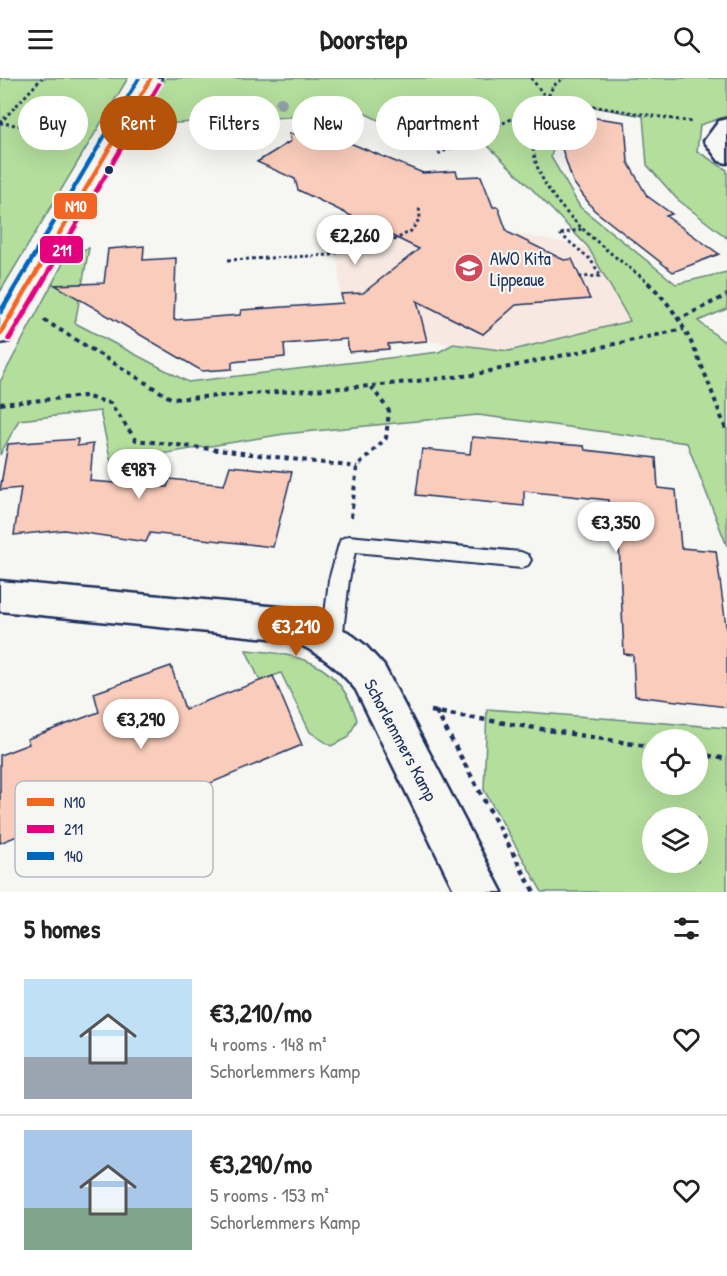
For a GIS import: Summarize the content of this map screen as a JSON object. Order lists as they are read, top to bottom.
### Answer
{
  "streets": {
    "street": ["Schorlemmers Kamp"]
  },
  "places": {
    "school or university": ["AWO Kita Lippeaue"]
  },
  "lines": ["transit line N10", "transit line 140", "transit line 211"],
  "legend": ["N10", "211", "140"],
  "page": {
    "header": "Doorstep",
    "chip": [
      "Buy",
      "Rent",
      "Filters",
      "New",
      "Apartment",
      "House"
    ],
    "price": [
      "€2,260",
      "€987",
      "€3,350",
      "€3,210",
      "€3,290"
    ],
    "heading": "5 homes",
    "list": [
      {
        "name": "€3,210/mo",
        "note": "4 rooms · 148 m² · Schorlemmers Kamp"
      },
      {
        "name": "€3,290/mo",
        "note": "5 rooms · 153 m² · Schorlemmers Kamp"
      }
    ]
  }
}
